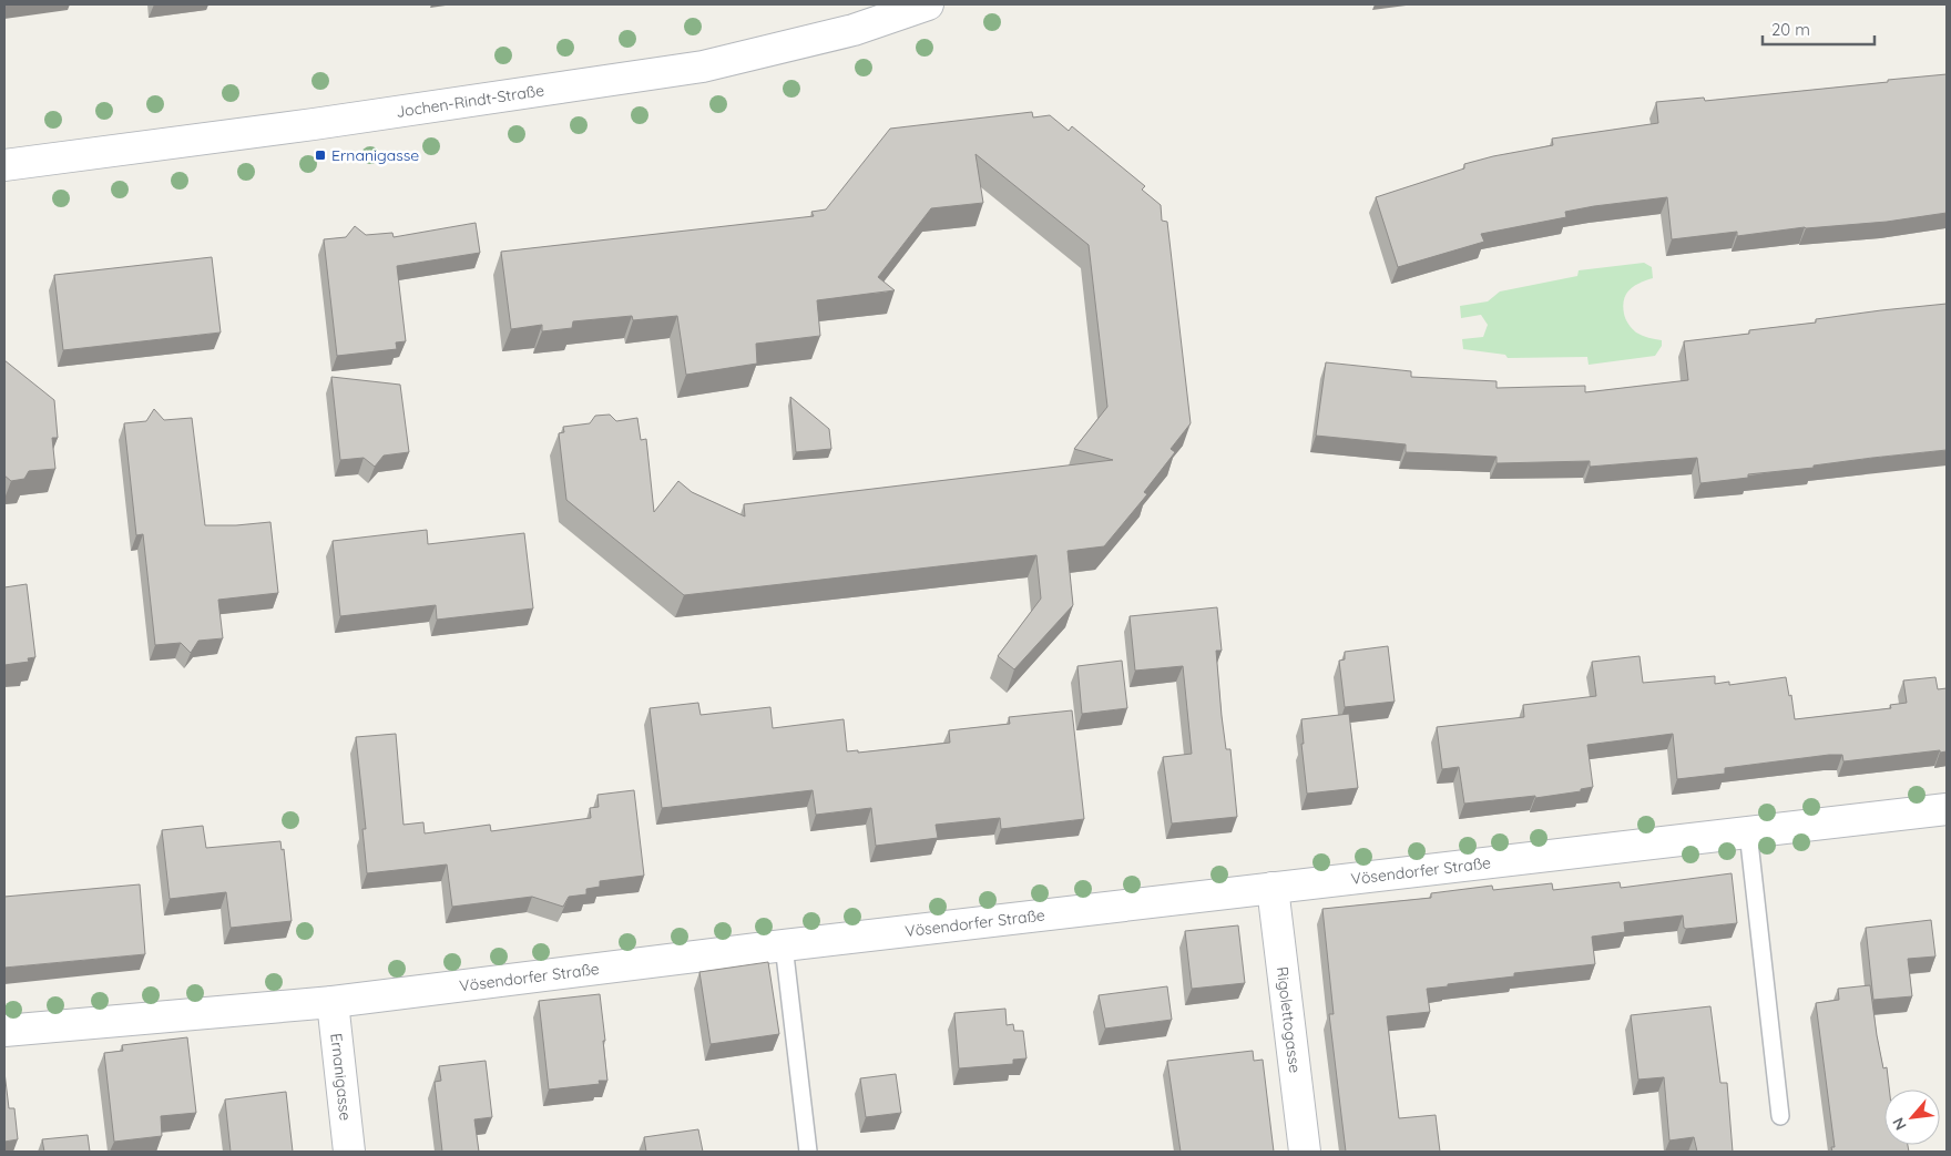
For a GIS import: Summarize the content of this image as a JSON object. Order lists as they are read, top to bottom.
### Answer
{
  "streets": {
    "street": [
      "Jochen-Rindt-Straße",
      "Vösendorfer Straße",
      "Rigolettogasse",
      "Ernanigasse"
    ]
  },
  "crossings": [
    ["Vösendorfer Straße", "Rigolettogasse"],
    ["Vösendorfer Straße", "Ernanigasse"]
  ],
  "places": {
    "transit": ["Ernanigasse"]
  },
  "scale_bar": "20 m",
  "north": "bottom left"
}
